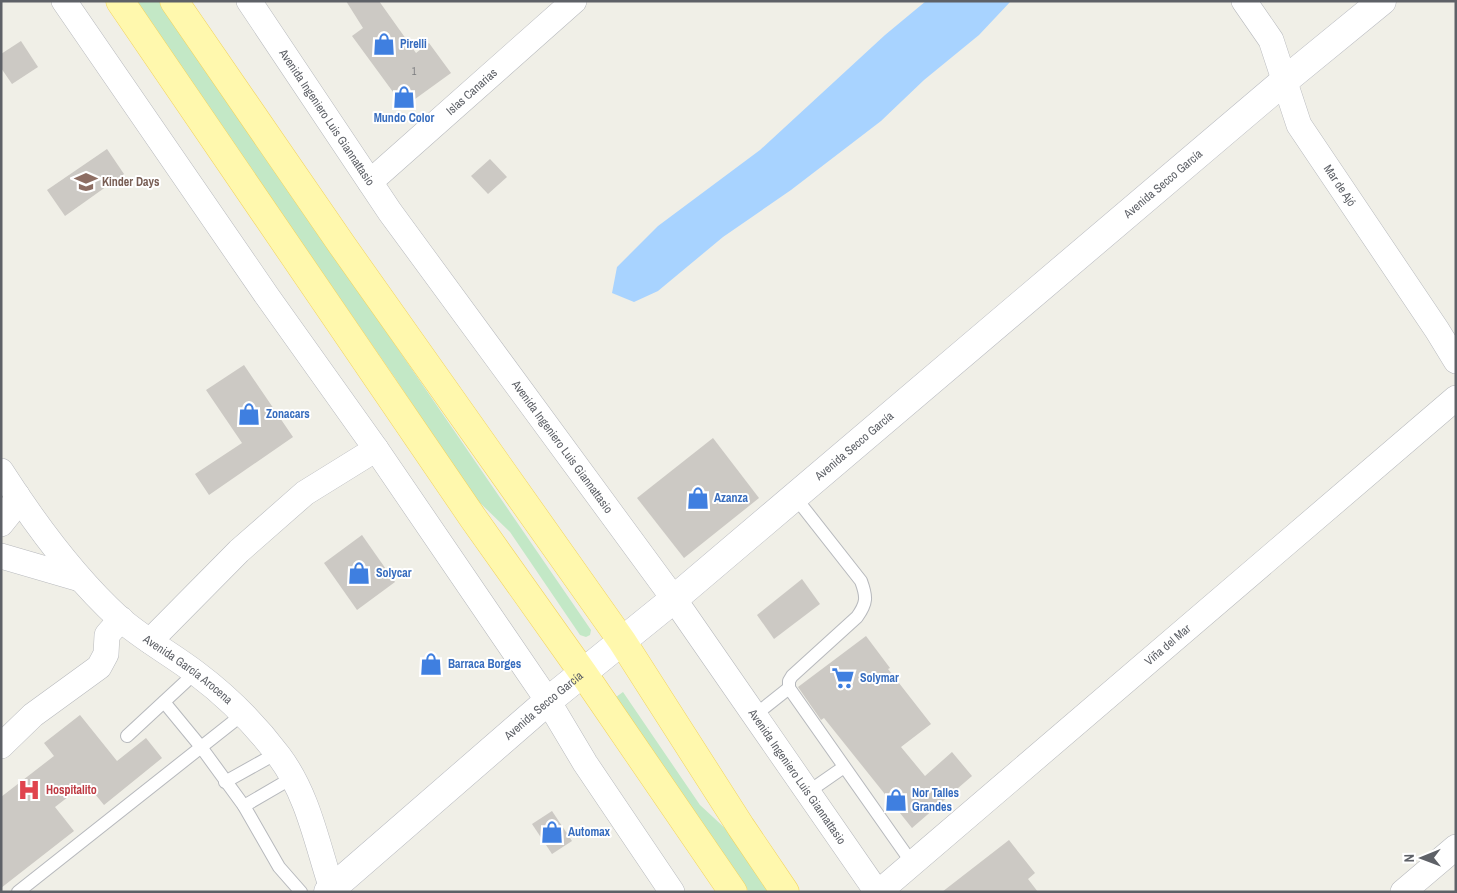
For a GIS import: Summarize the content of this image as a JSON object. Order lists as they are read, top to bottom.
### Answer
{
  "streets": {
    "street": [
      "Islas Canarias",
      "Avenida Ingeniero Luis Giannattasio",
      "Avenida Secco García",
      "Mar de Ajó",
      "Viña del Mar",
      "Avenida García Arocena"
    ]
  },
  "crossings": [
    ["Islas Canarias", "Avenida Ingeniero Luis Giannattasio"],
    ["Avenida Ingeniero Luis Giannattasio", "Avenida Secco García"],
    ["Avenida Ingeniero Luis Giannattasio", "Viña del Mar"],
    ["Avenida Secco García", "Mar de Ajó"],
    ["Avenida Secco García", "Avenida García Arocena"]
  ],
  "places": {
    "shop": [
      "Pirelli",
      "Mundo Color",
      "Zonacars",
      "Azanza",
      "Solycar",
      "Barraca Borges",
      "Nor Talles Grandes",
      "Automax"
    ],
    "school or university": ["Kinder Days"],
    "supermarket": ["Solymar"],
    "hospital": ["Hospitalito"]
  },
  "house_numbers": ["1"],
  "north": "left"
}
